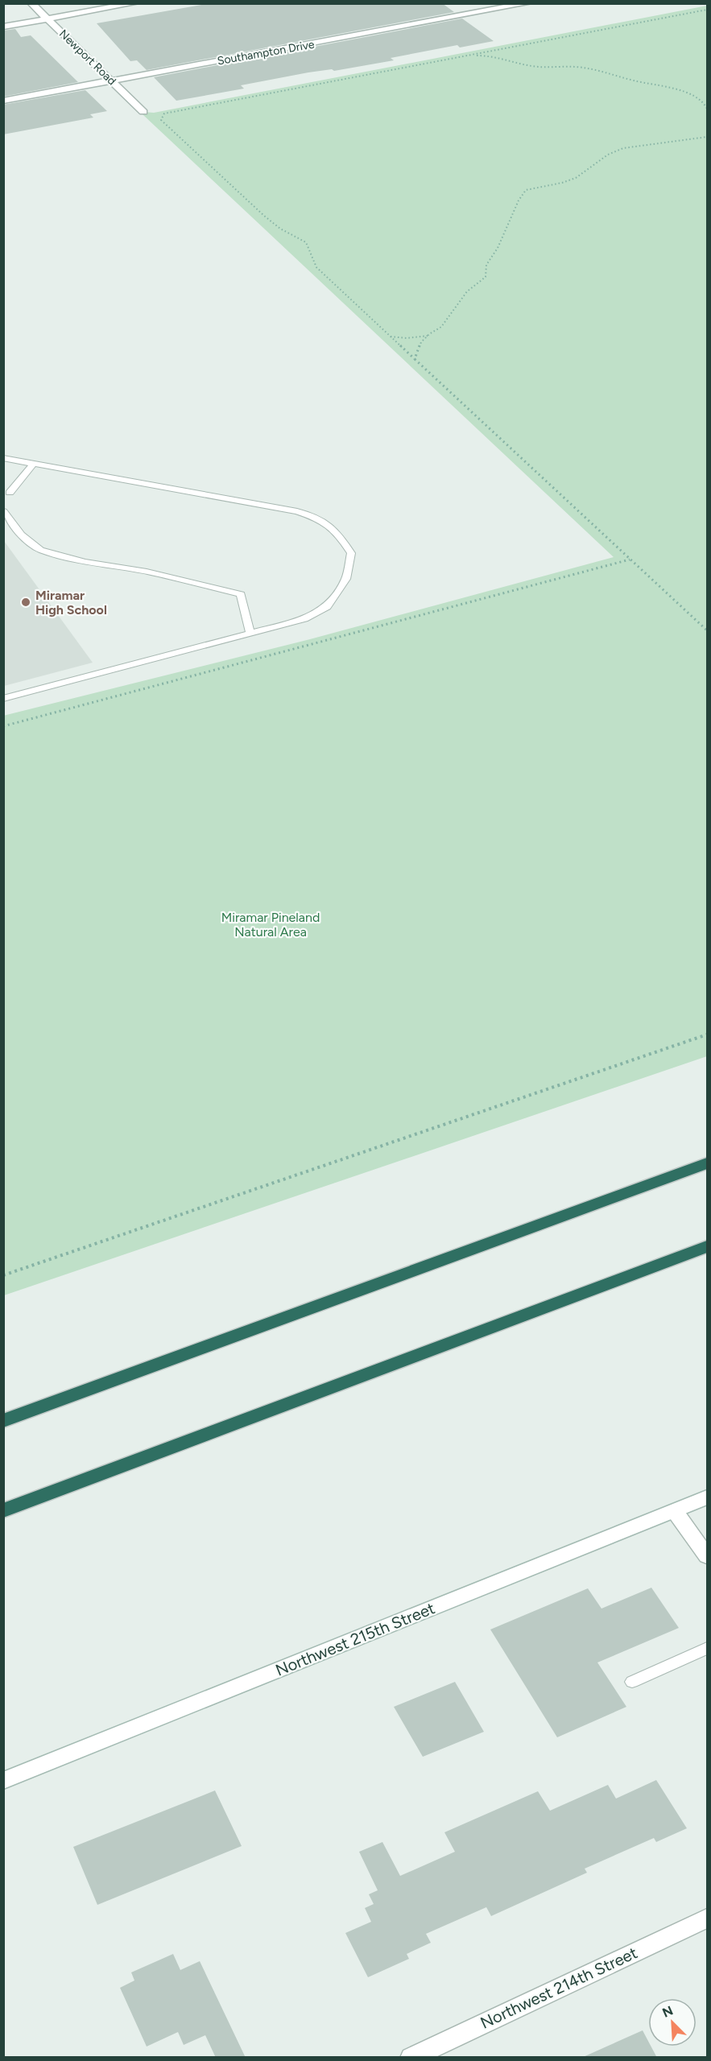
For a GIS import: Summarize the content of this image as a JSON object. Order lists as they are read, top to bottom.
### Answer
{
  "streets": {
    "street": [
      "Southampton Drive",
      "Newport Road",
      "Northwest 215th Street",
      "Northwest 214th Street"
    ]
  },
  "crossings": [
    ["Southampton Drive", "Newport Road"]
  ],
  "parks": ["Miramar Pineland Natural Area"],
  "places": ["Miramar High School"],
  "north": "top left"
}
